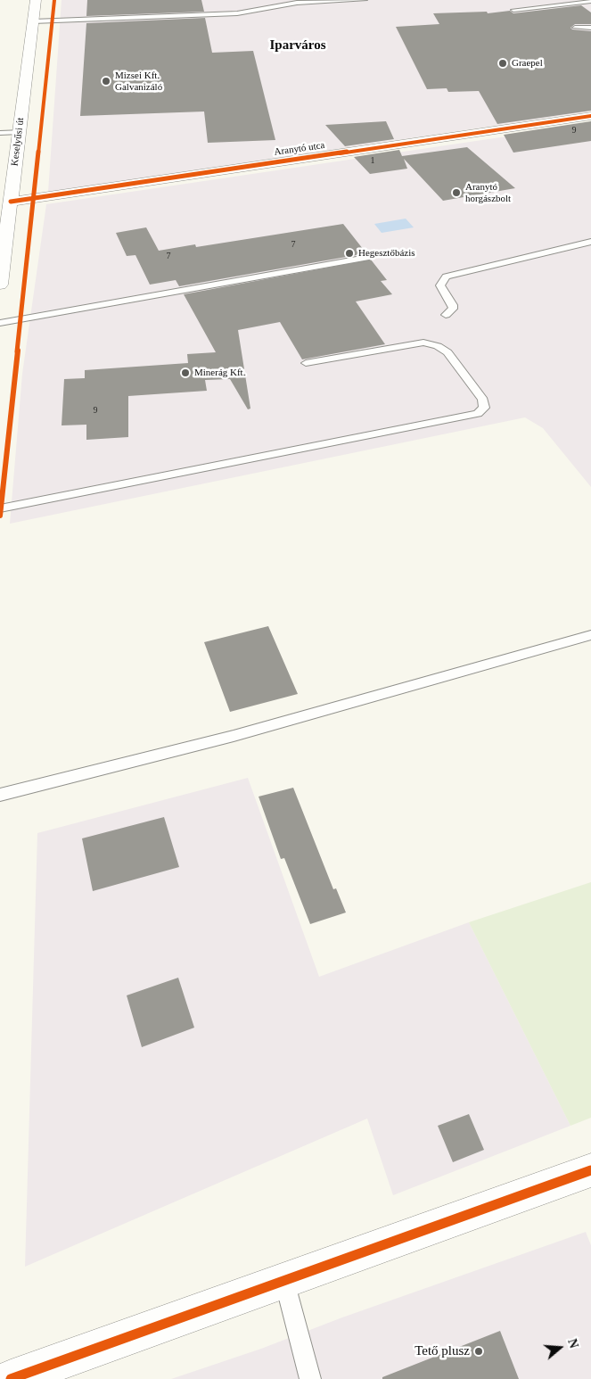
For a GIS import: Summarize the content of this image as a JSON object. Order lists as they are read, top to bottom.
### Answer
{
  "streets": {
    "street": ["Keselyűsi út", "Aranytó utca"]
  },
  "crossings": [
    ["Keselyűsi út", "Aranytó utca"]
  ],
  "districts": ["Iparváros"],
  "places": [
    "Graepel",
    "Mizsei Kft. Galvanizáló",
    "Aranytó horgászbolt",
    "Hegesztőbázis",
    "Minerág Kft.",
    "Tető plusz"
  ],
  "house_numbers": [
    "9",
    "1",
    "7",
    "7",
    "9"
  ],
  "north": "right"
}
